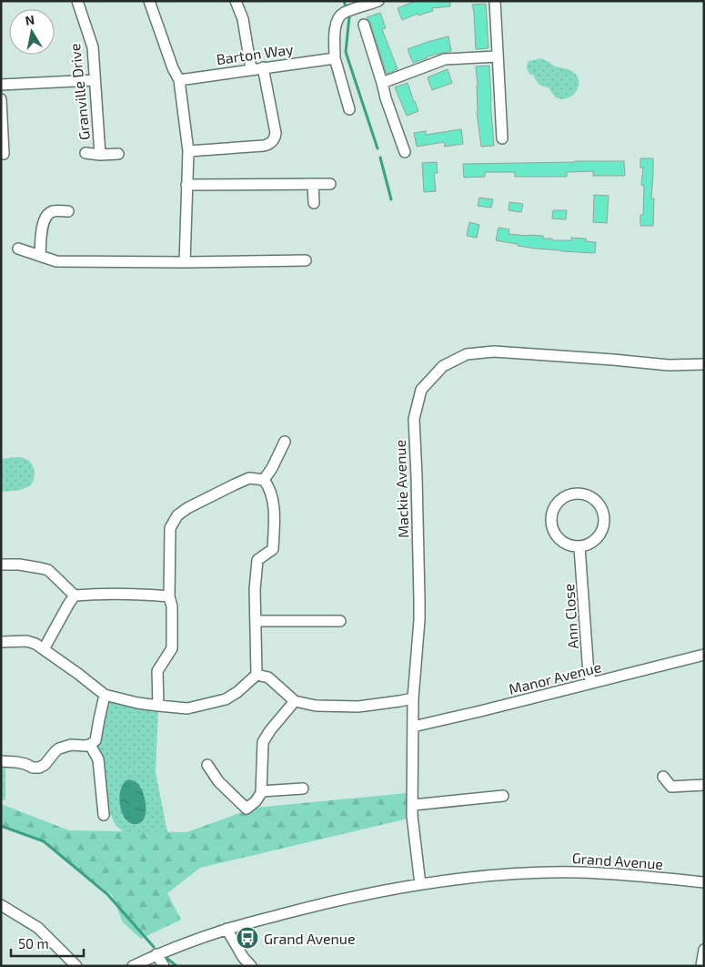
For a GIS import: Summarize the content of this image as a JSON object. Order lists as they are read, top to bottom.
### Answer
{
  "streets": {
    "street": [
      "Barton Way",
      "Granville Drive",
      "Mackie Avenue",
      "Ann Close",
      "Manor Avenue",
      "Grand Avenue"
    ]
  },
  "crossings": [
    ["Mackie Avenue", "Manor Avenue"],
    ["Mackie Avenue", "Grand Avenue"],
    ["Ann Close", "Manor Avenue"]
  ],
  "places": {
    "bus stop": ["Grand Avenue"]
  },
  "scale_bar": "50 m",
  "north": "top"
}
